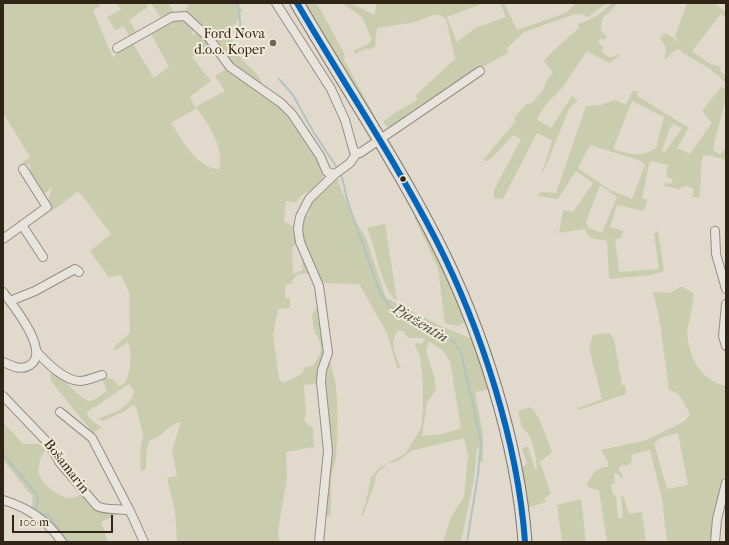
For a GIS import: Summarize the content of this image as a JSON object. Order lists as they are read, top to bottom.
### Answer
{
  "streets": {
    "street": ["Bošamarin"]
  },
  "water": ["Pjažentin"],
  "places": ["Ford Nova d.o.o. Koper"],
  "scale_bar": "100 m"
}
